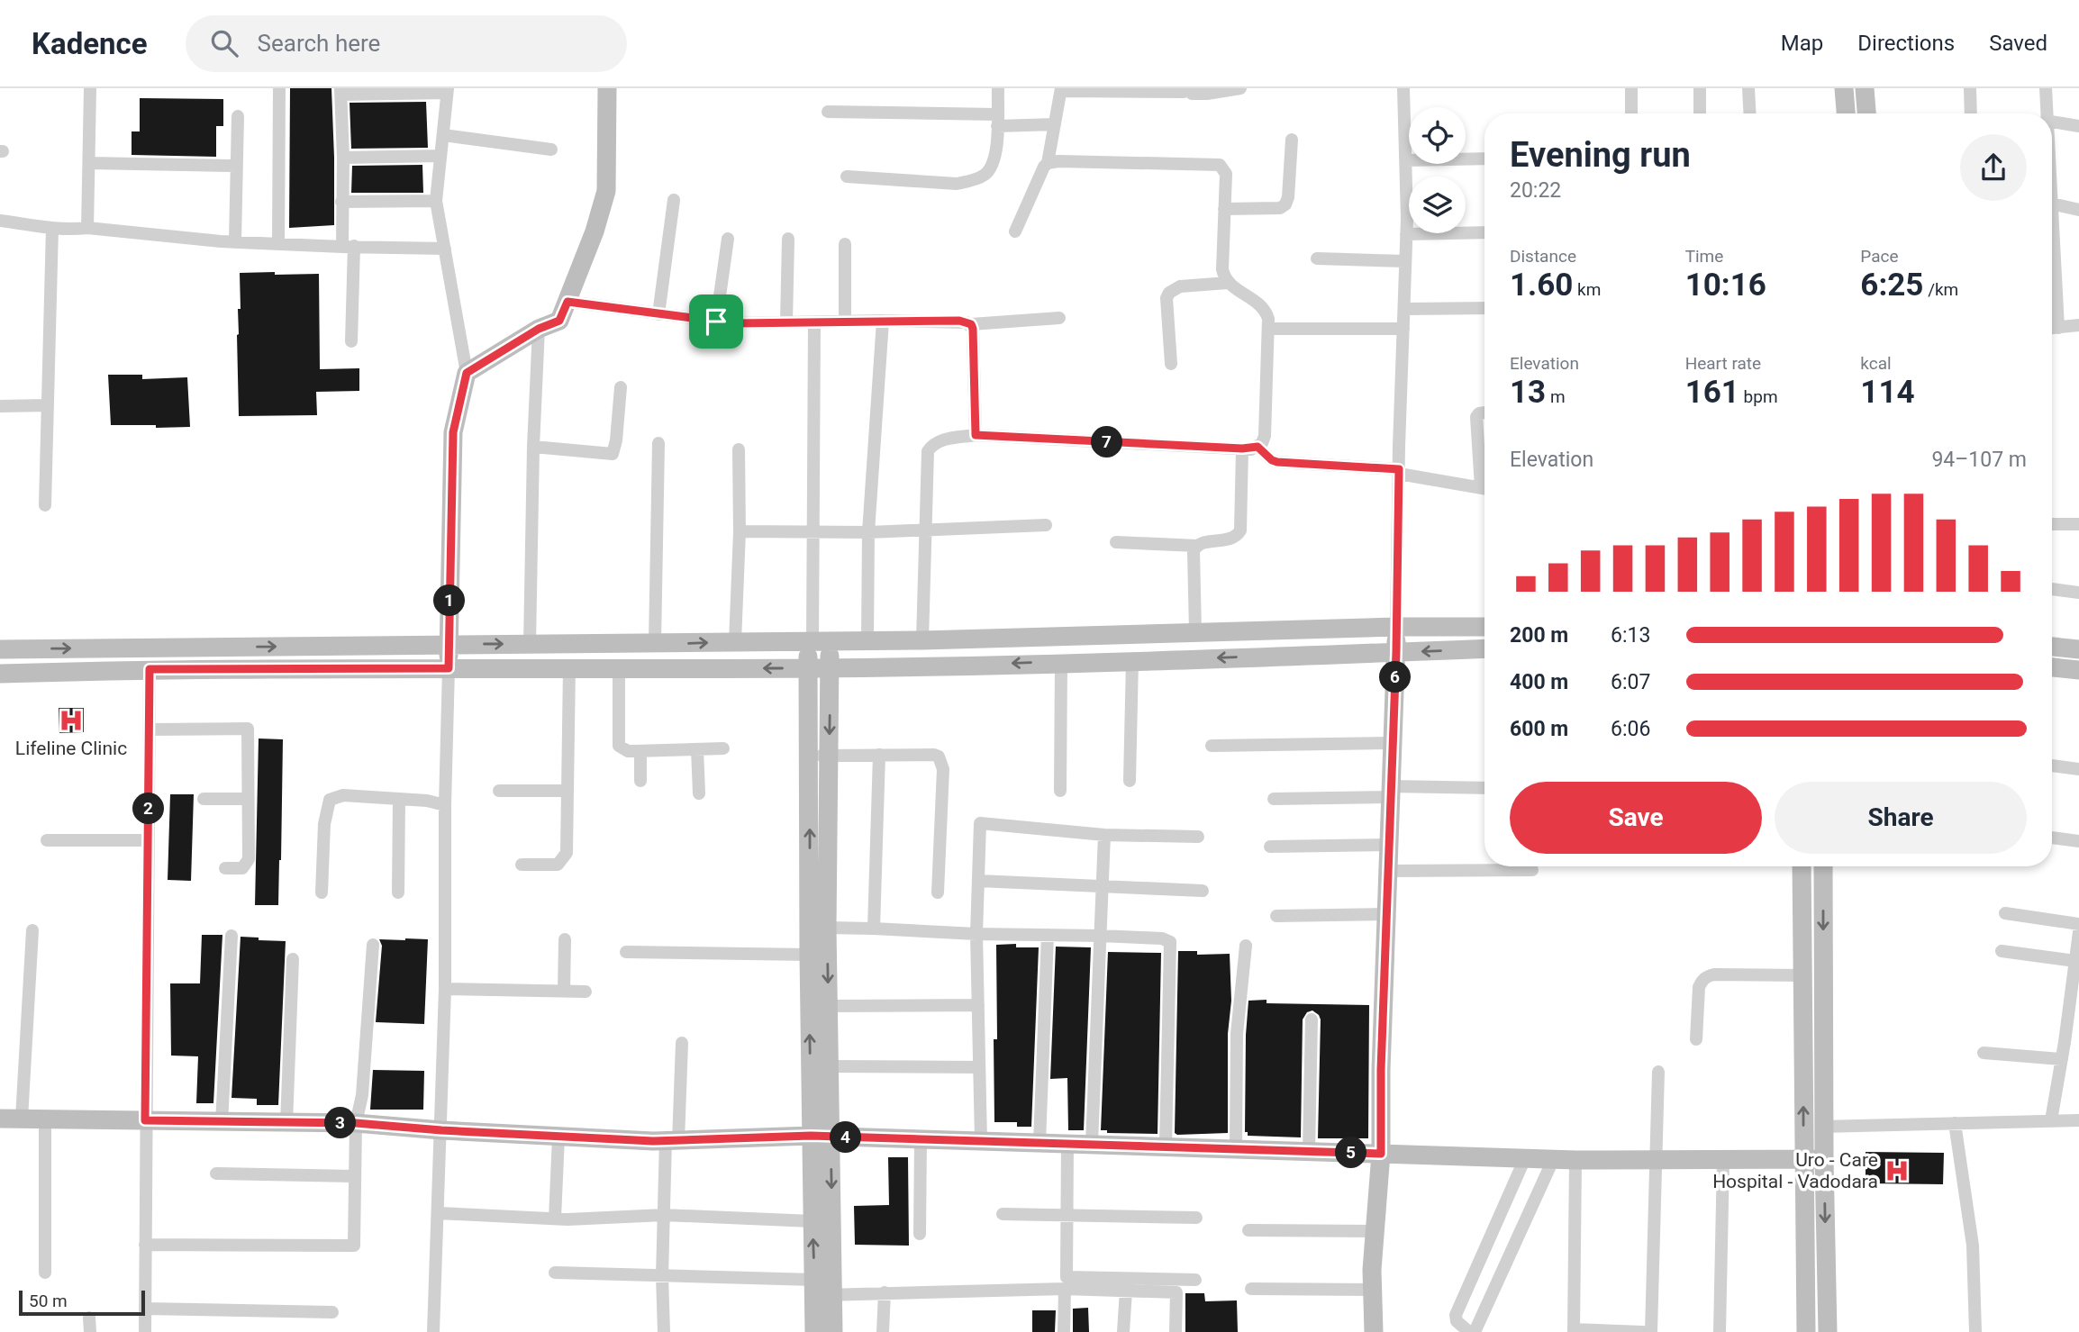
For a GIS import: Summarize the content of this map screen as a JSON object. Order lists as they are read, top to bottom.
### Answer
{
  "places": {
    "hospital": ["Lifeline Clinic", "Uro - Care Hospital - Vadodara"]
  },
  "scale_bar": "50 m",
  "page": {
    "header": "Kadence",
    "search": "Search here",
    "nav": ["Map", "Directions", "Saved"],
    "heading": ["Evening run", "20:22"],
    "stats": [
      ["Distance", "1.60 km"],
      ["Time", "10:16"],
      ["Pace", "6:25 /km"],
      ["Elevation", "13 m"],
      ["Heart rate", "161 bpm"],
      ["kcal", "114"]
    ],
    "pins": [
      "7",
      "1",
      "6",
      "2",
      "3",
      "4",
      "5"
    ],
    "chart": ["Elevation", "94–107 m"],
    "list": [
      {
        "name": "200 m",
        "note": "6:13"
      },
      {
        "name": "400 m",
        "note": "6:07"
      },
      {
        "name": "600 m",
        "note": "6:06"
      }
    ],
    "buttons": ["Save", "Share"],
    "scale": "50 m"
  }
}
